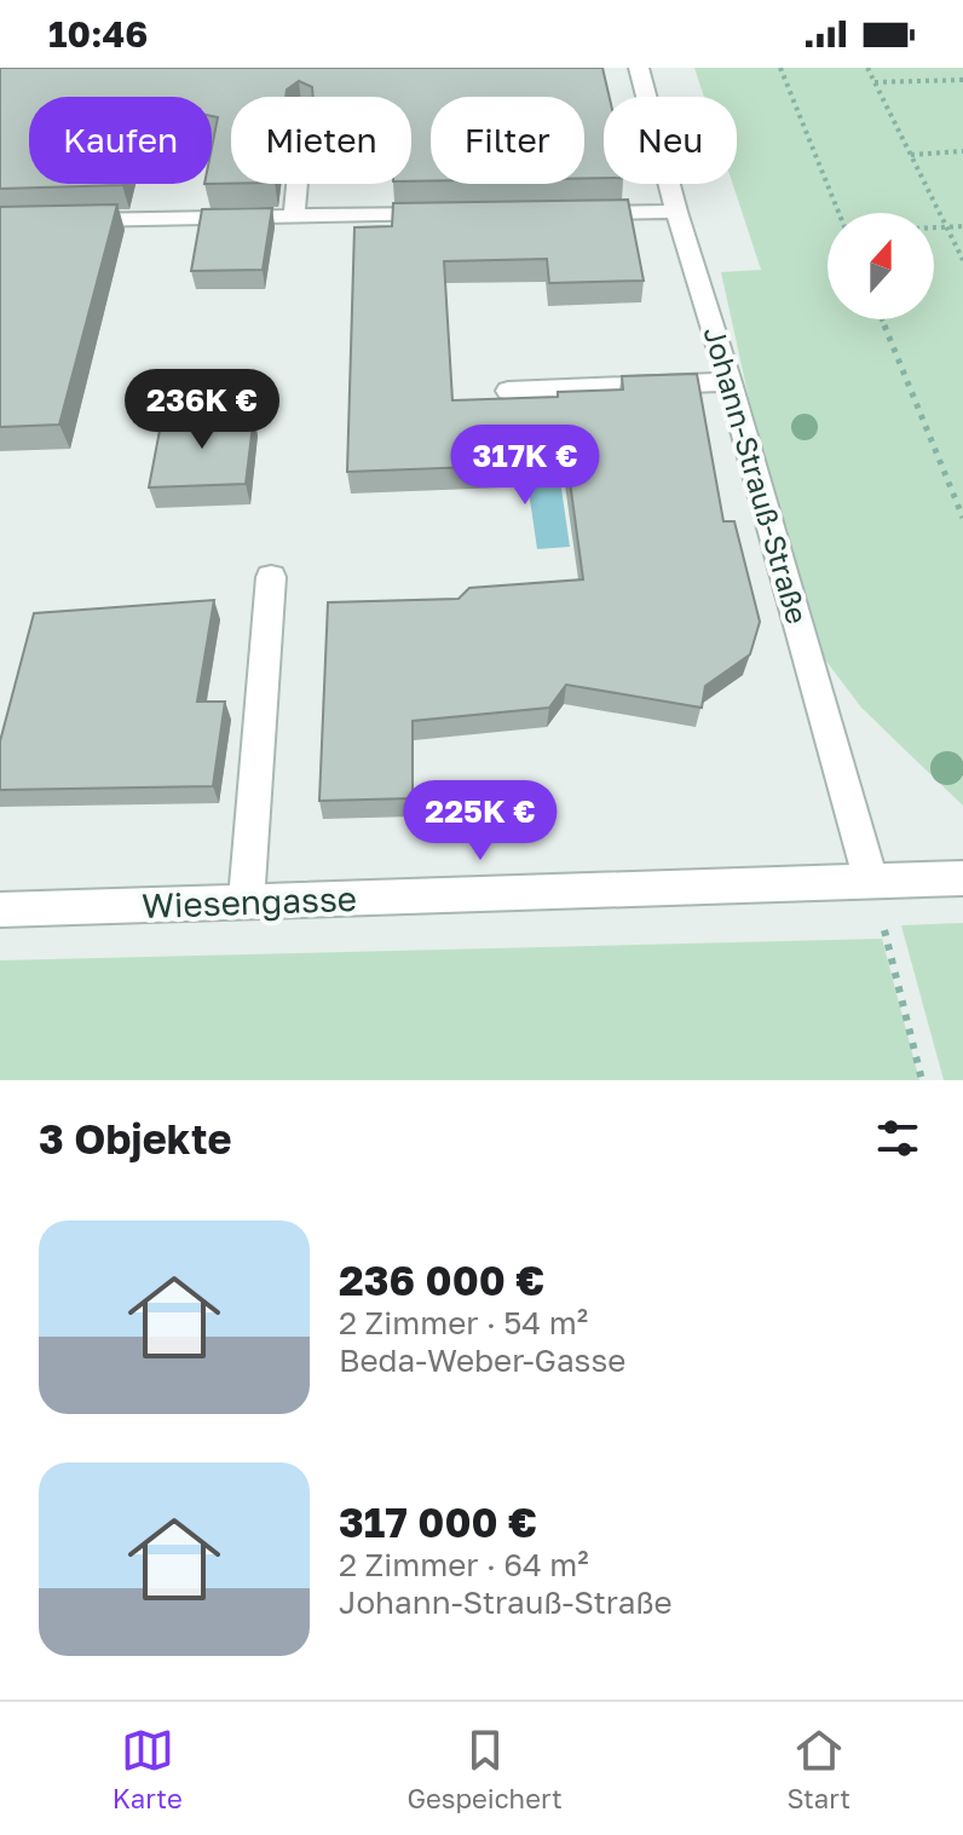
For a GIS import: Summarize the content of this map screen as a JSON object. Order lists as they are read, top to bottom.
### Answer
{
  "streets": {
    "street": ["Johann-Strauß-Straße", "Wiesengasse"]
  },
  "crossings": [
    ["Johann-Strauß-Straße", "Wiesengasse"]
  ],
  "north": "top",
  "page": {
    "status": "10:46",
    "chip": [
      "Kaufen",
      "Mieten",
      "Filter",
      "Neu"
    ],
    "price": ["236K €", "317K €", "225K €"],
    "heading": "3 Objekte",
    "list": [
      {
        "name": "236 000 €",
        "note": "2 Zimmer · 54 m² · Beda-Weber-Gasse"
      },
      {
        "name": "317 000 €",
        "note": "2 Zimmer · 64 m² · Johann-Strauß-Straße"
      }
    ],
    "tabs": ["Karte", "Gespeichert", "Start"]
  }
}
